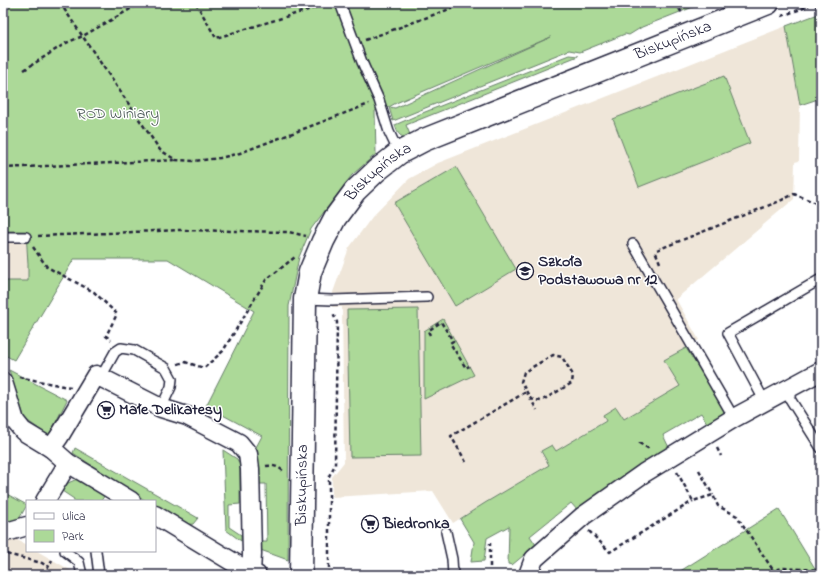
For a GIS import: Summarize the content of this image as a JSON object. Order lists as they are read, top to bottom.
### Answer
{
  "streets": {
    "street": ["Biskupińska"]
  },
  "parks": ["ROD Winiary"],
  "places": {
    "school or university": ["Szkoła Podstawowa nr 12"],
    "supermarket": ["Małe Delikatesy", "Biedronka"]
  },
  "legend": ["Ulica", "Park"]
}
